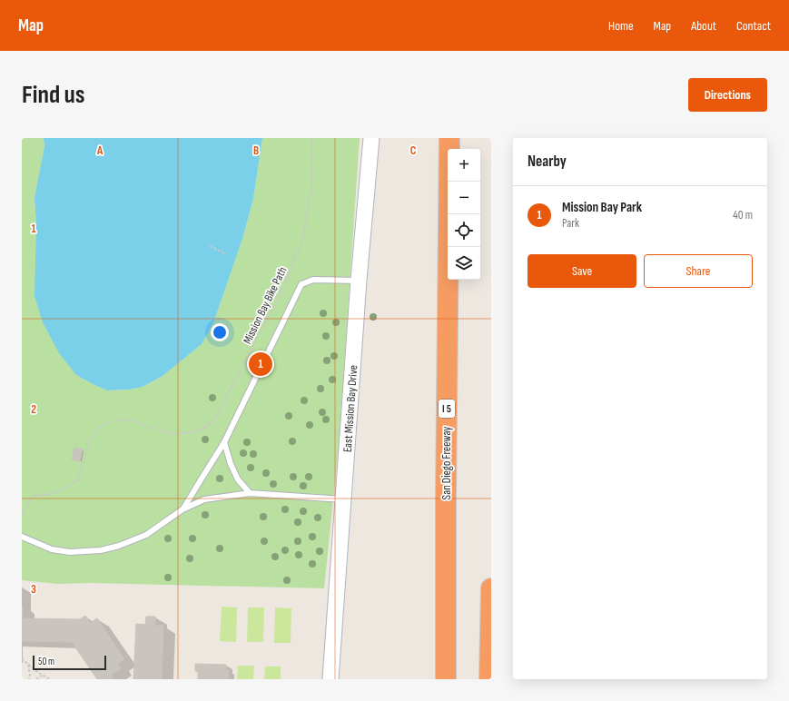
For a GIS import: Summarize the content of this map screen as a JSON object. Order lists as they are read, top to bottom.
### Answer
{
  "streets": {
    "highway": ["I 5", "San Diego Freeway"],
    "main road": ["East Mission Bay Drive"],
    "path": ["Mission Bay Bike Path"]
  },
  "scale_bar": "50 m",
  "page": {
    "header": "Map",
    "nav": [
      "Home",
      "Map",
      "About",
      "Contact"
    ],
    "buttons": [
      "Directions",
      ["Save", "Share"]
    ],
    "title": "Find us",
    "heading": "Nearby",
    "map_buttons": ["+", "−"],
    "list": [
      {
        "mark": "1",
        "name": "Mission Bay Park",
        "note": "Park",
        "value": "40 m"
      }
    ],
    "pins": "1",
    "scale": "50 m"
  },
  "grid": {
    "columns": ["A", "B", "C"],
    "rows": ["1", "2", "3"]
  }
}
